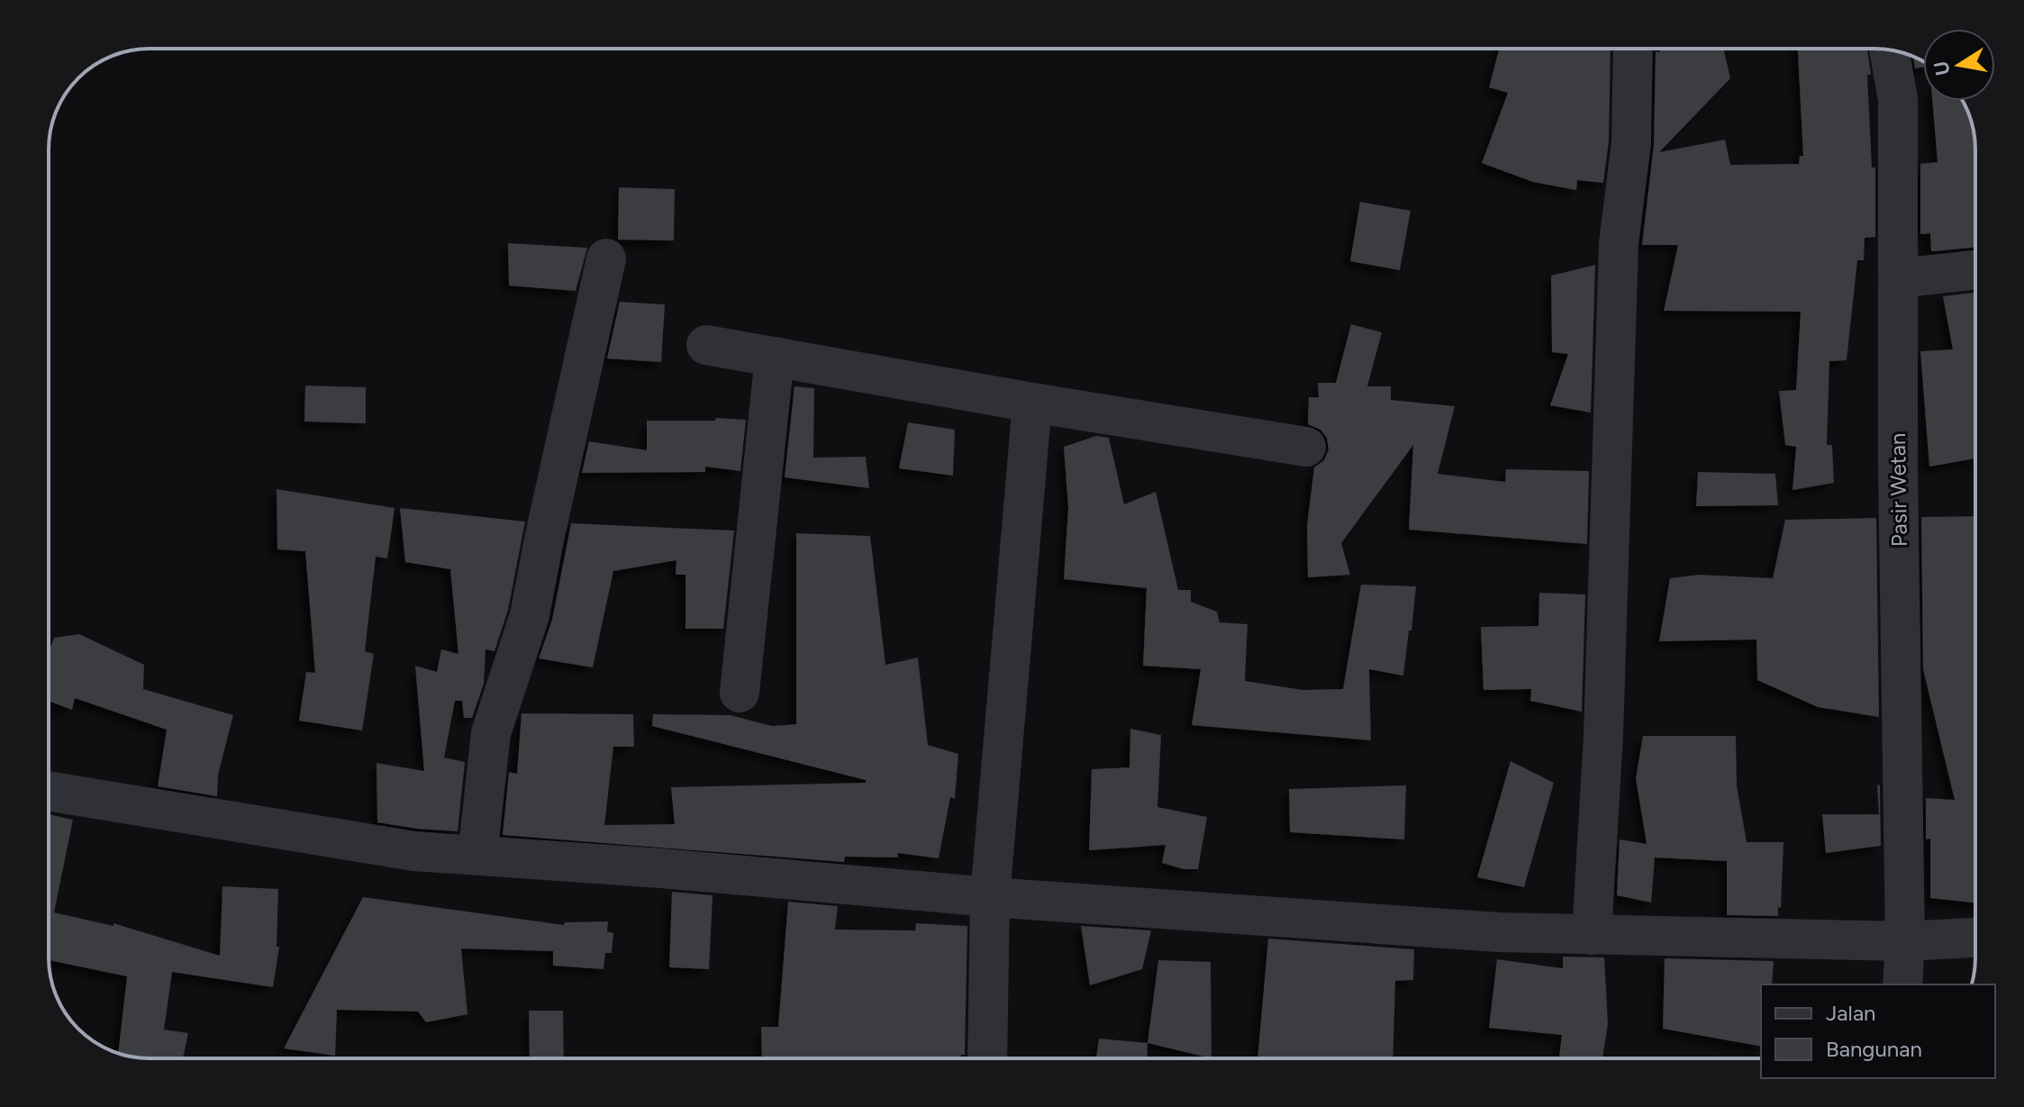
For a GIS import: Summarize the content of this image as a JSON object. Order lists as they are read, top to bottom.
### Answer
{
  "streets": {
    "street": ["Pasir Wetan"]
  },
  "legend": ["Jalan", "Bangunan"],
  "north": "left"
}
